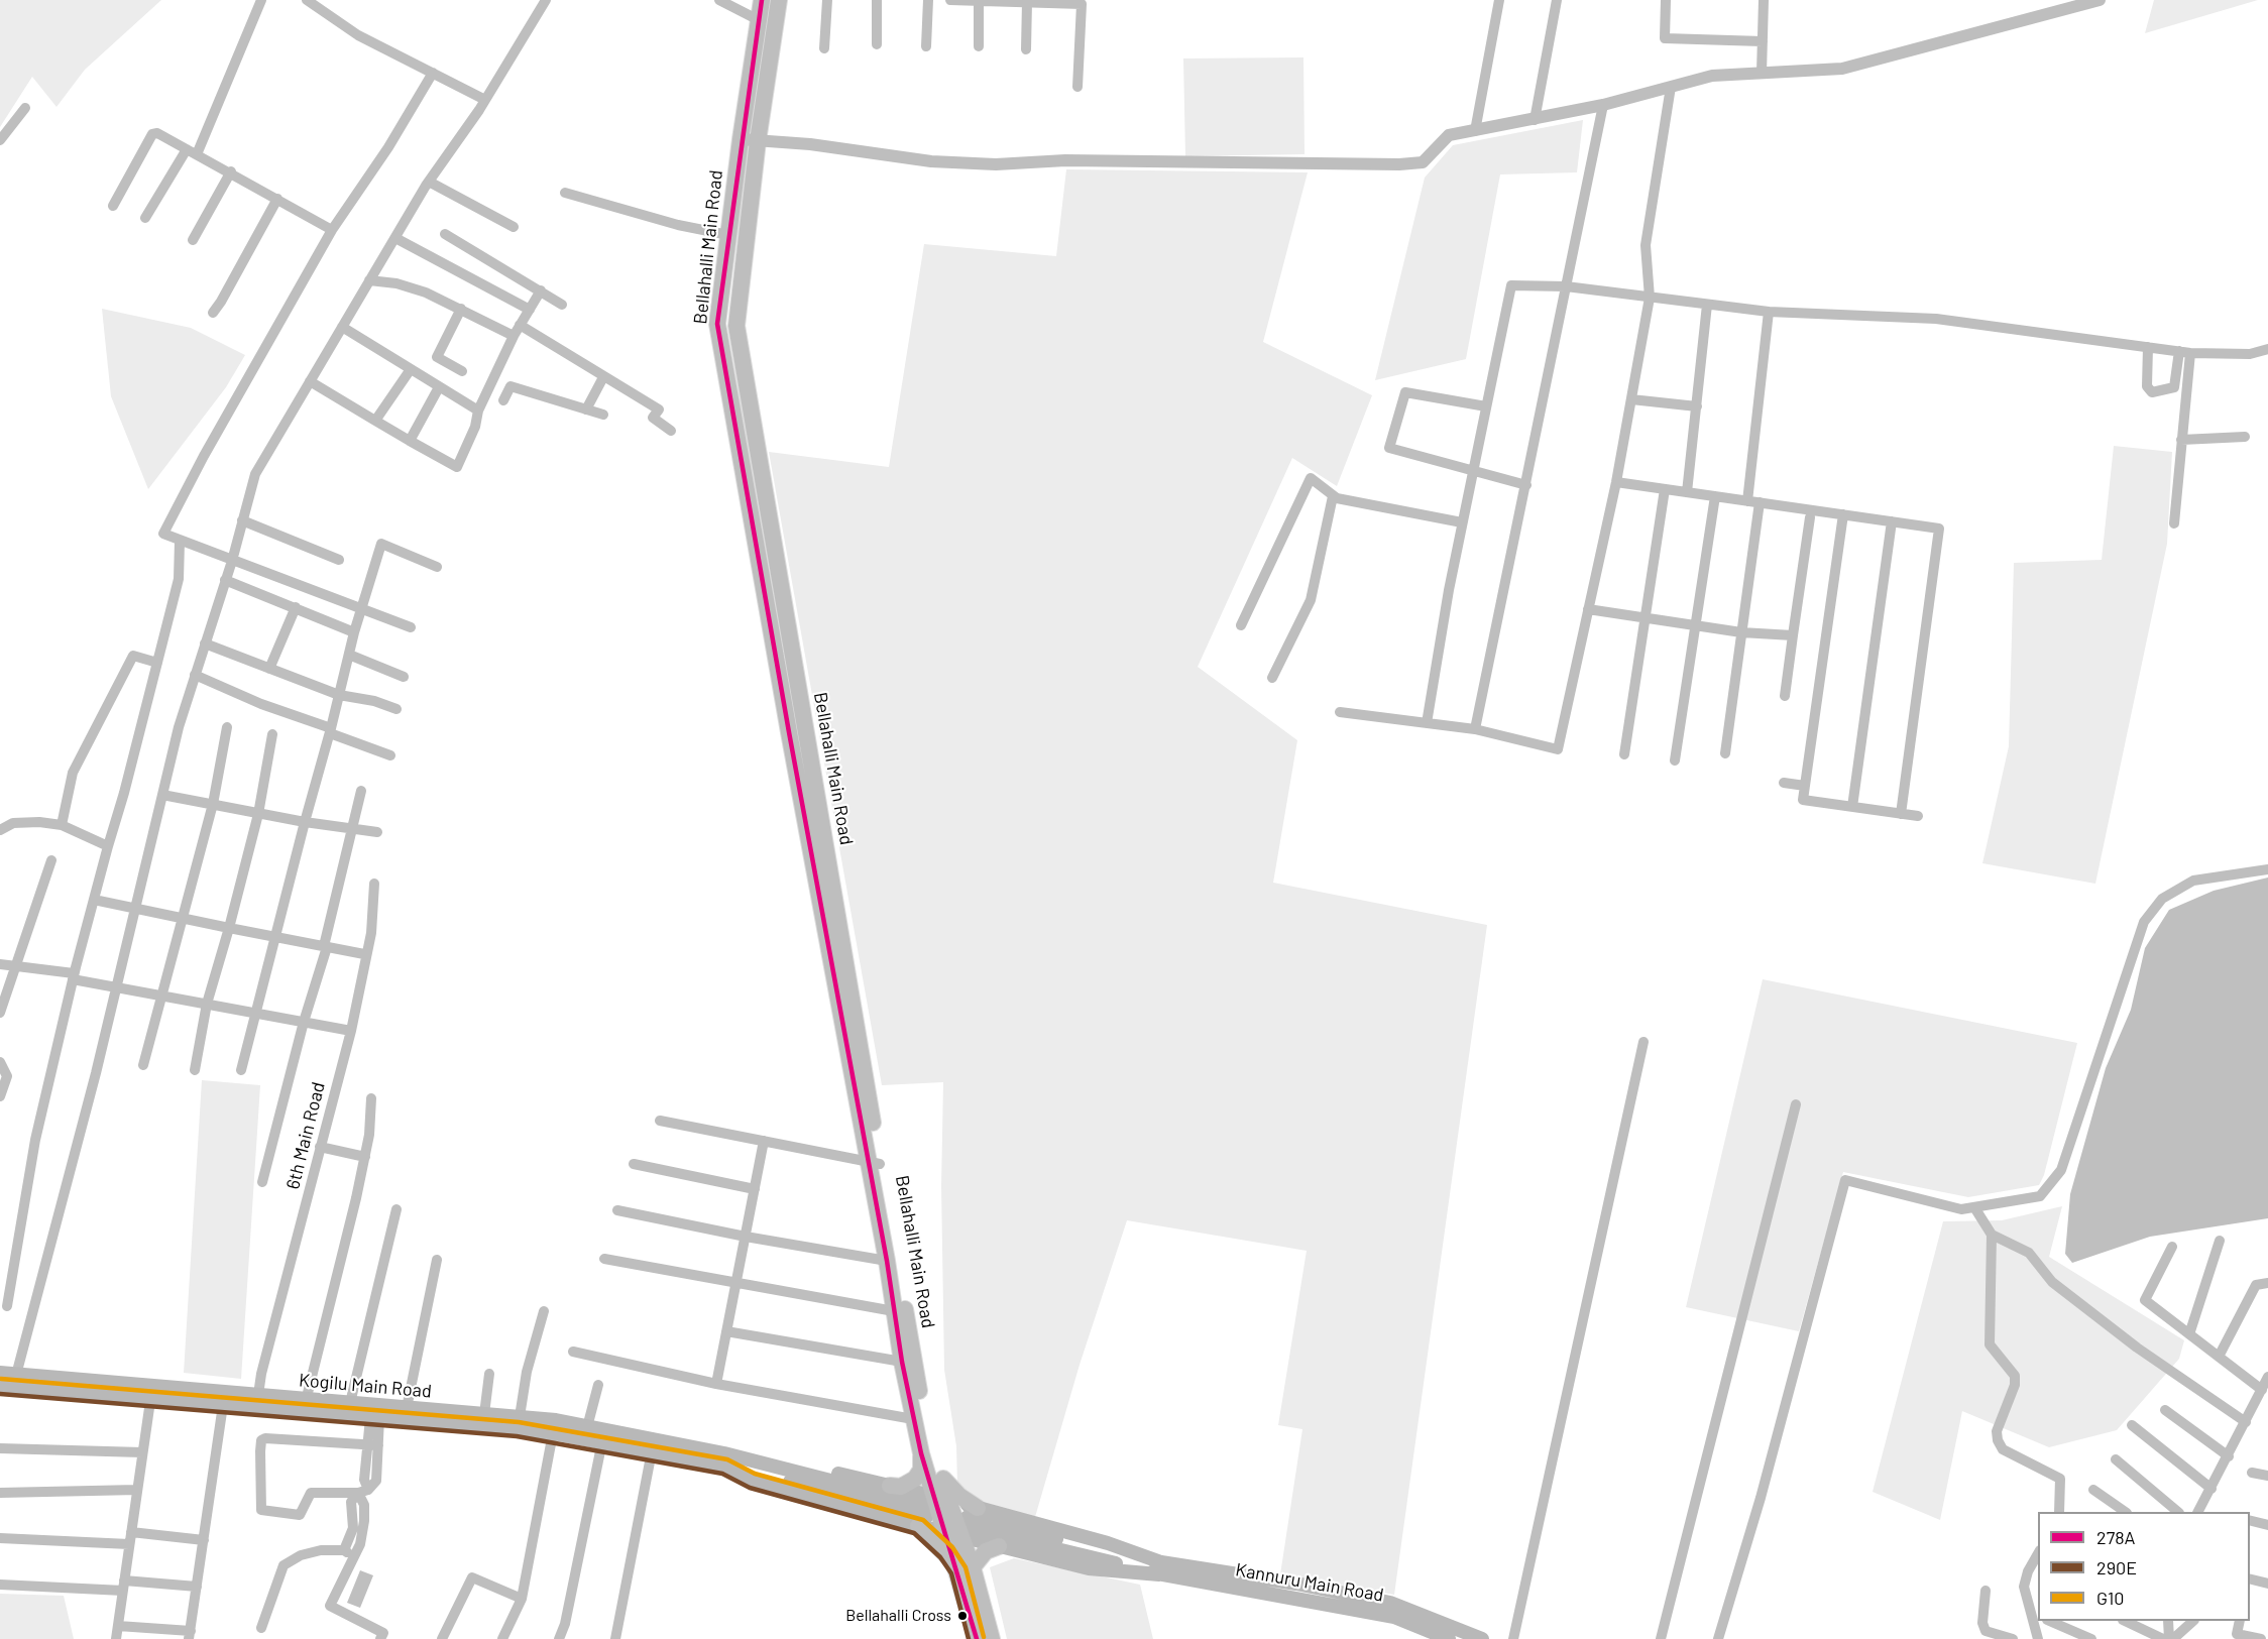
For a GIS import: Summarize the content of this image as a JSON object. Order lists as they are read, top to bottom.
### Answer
{
  "streets": {
    "main road": ["Bellahalli Main Road", "Kogilu Main Road", "Kannuru Main Road"],
    "street": ["6th Main Road"]
  },
  "crossings": [
    ["Bellahalli Main Road", "Kogilu Main Road"],
    ["6th Main Road", "Kogilu Main Road"]
  ],
  "places": ["Bellahalli Cross"],
  "lines": ["transit line 278A", "transit line G10", "transit line 290E"],
  "legend": ["278A", "290E", "G10"]
}
